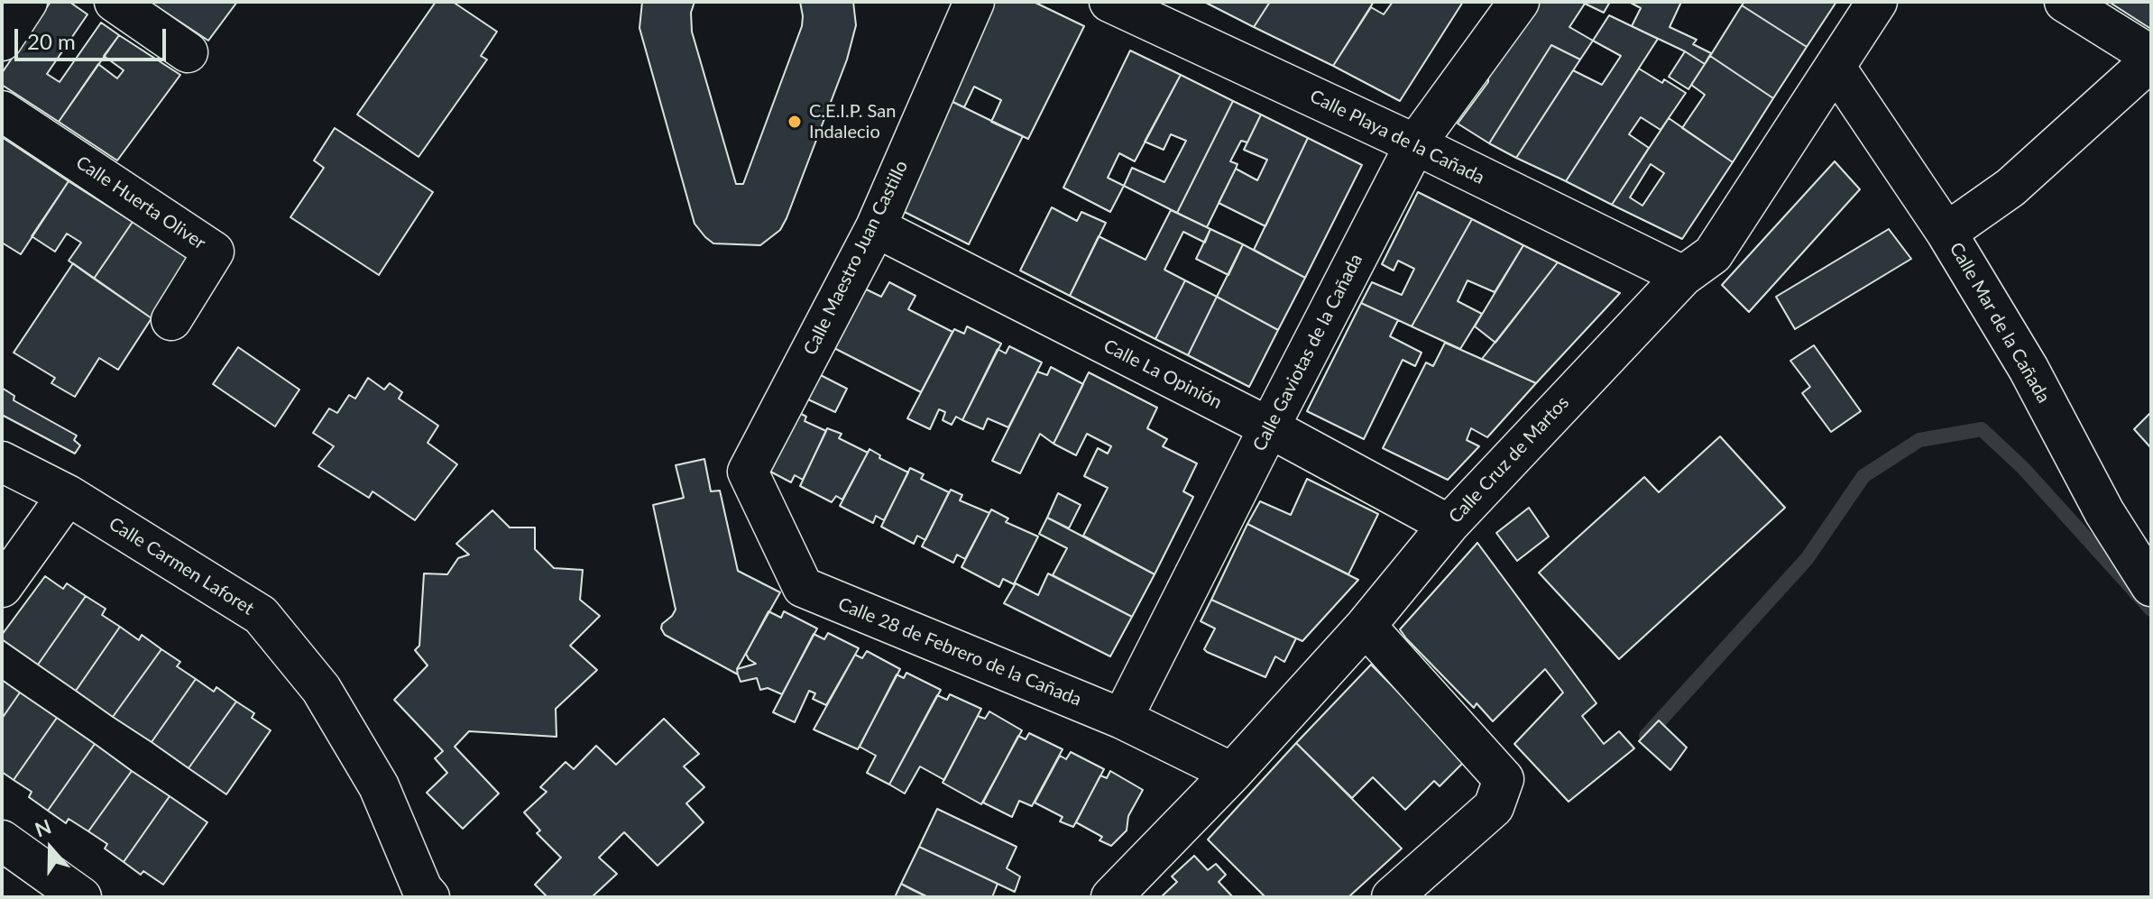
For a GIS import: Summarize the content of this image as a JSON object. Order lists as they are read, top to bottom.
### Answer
{
  "streets": {
    "street": [
      "Calle Playa de la Cañada",
      "Calle Huerta Oliver",
      "Calle Maestro Juan Castillo",
      "Calle Mar de la Cañada",
      "Calle Gaviotas de la Cañada",
      "Calle La Opinión",
      "Calle Cruz de Martos",
      "Calle Carmen Laforet",
      "Calle 28 de Febrero de la Cañada"
    ]
  },
  "crossings": [
    ["Calle Playa de la Cañada", "Calle Gaviotas de la Cañada"],
    ["Calle Playa de la Cañada", "Calle Cruz de Martos"],
    ["Calle Maestro Juan Castillo", "Calle La Opinión"],
    ["Calle Maestro Juan Castillo", "Calle 28 de Febrero de la Cañada"],
    ["Calle Mar de la Cañada", "Calle Cruz de Martos"],
    ["Calle Gaviotas de la Cañada", "Calle La Opinión"],
    ["Calle Gaviotas de la Cañada", "Calle 28 de Febrero de la Cañada"],
    ["Calle La Opinión", "Calle Cruz de Martos"],
    ["Calle Cruz de Martos", "Calle 28 de Febrero de la Cañada"]
  ],
  "places": ["C.E.I.P. San Indalecio"],
  "scale_bar": "20 m",
  "north": "top"
}
